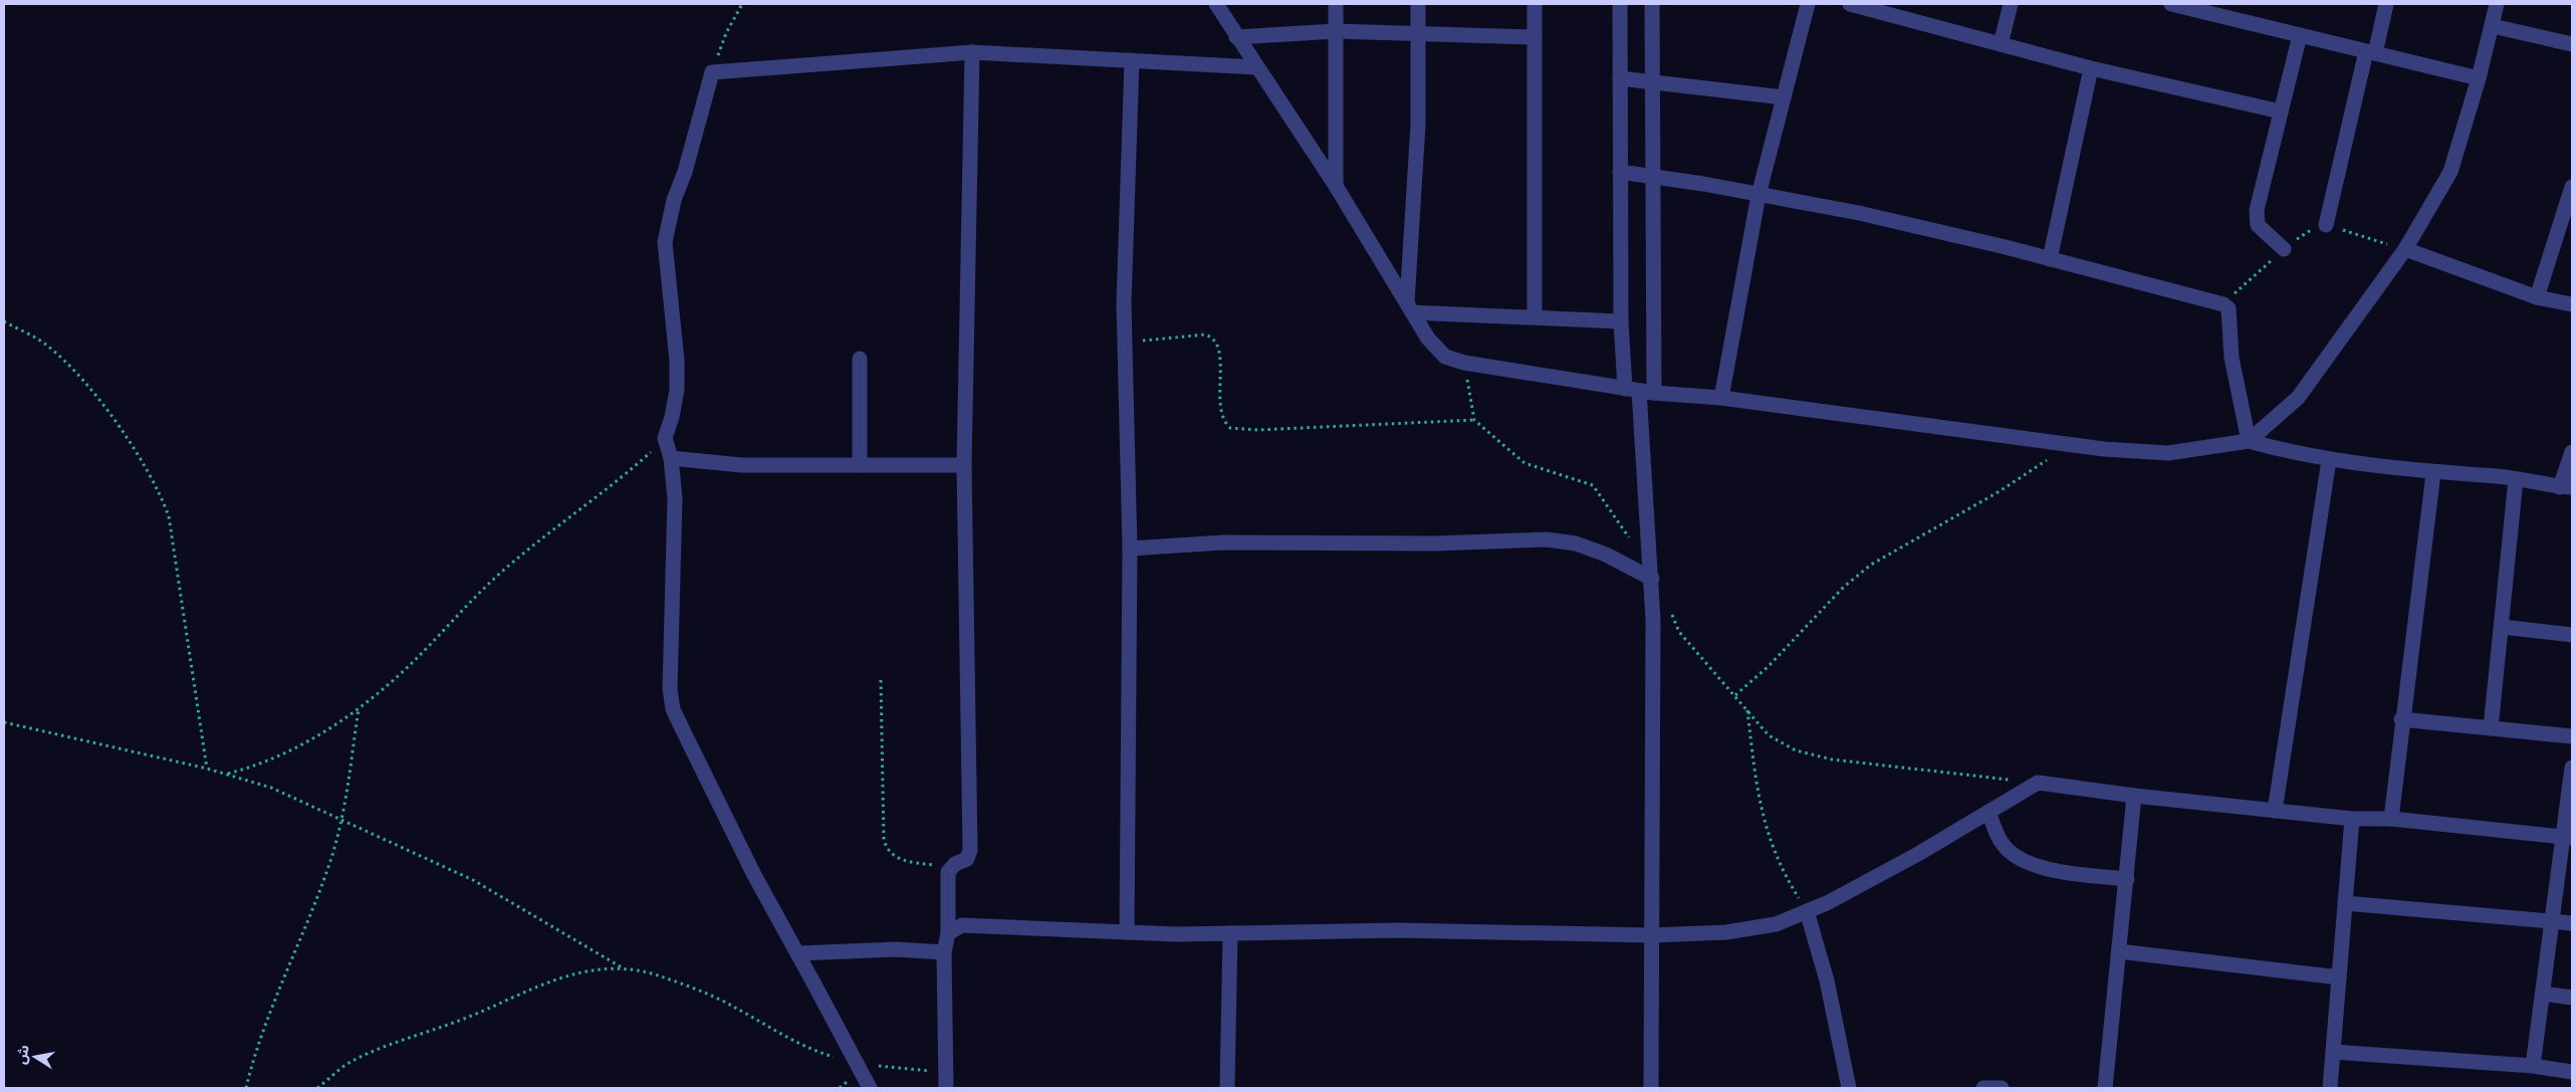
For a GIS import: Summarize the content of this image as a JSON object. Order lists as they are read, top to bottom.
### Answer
{
  "north": "left"
}
